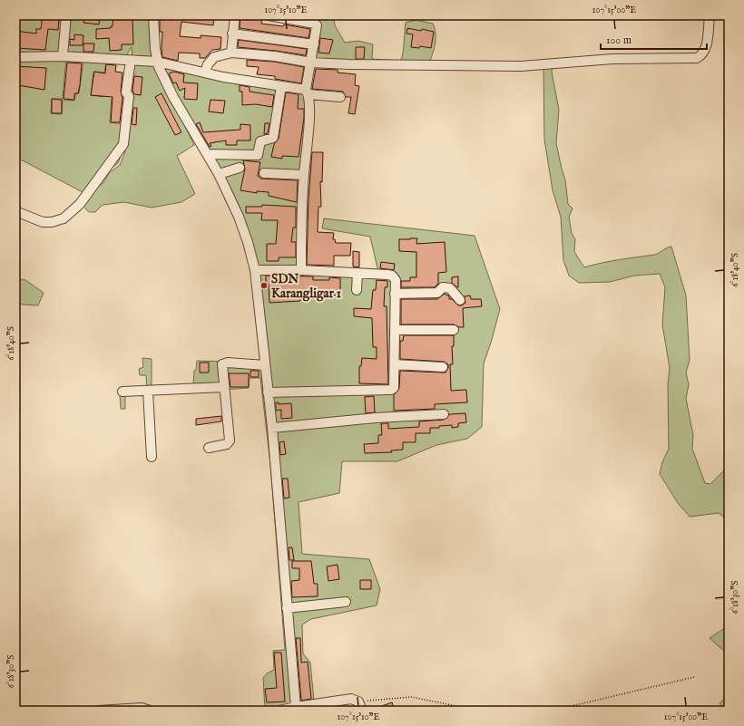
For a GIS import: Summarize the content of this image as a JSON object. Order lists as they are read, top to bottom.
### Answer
{
  "places": ["SDN Karangligar 1"],
  "scale_bar": "100 m",
  "coordinates": [
    "107°15'10\"E",
    "107°15'00\"E",
    "6°18'40\"S",
    "6°18'30\"S"
  ]
}
